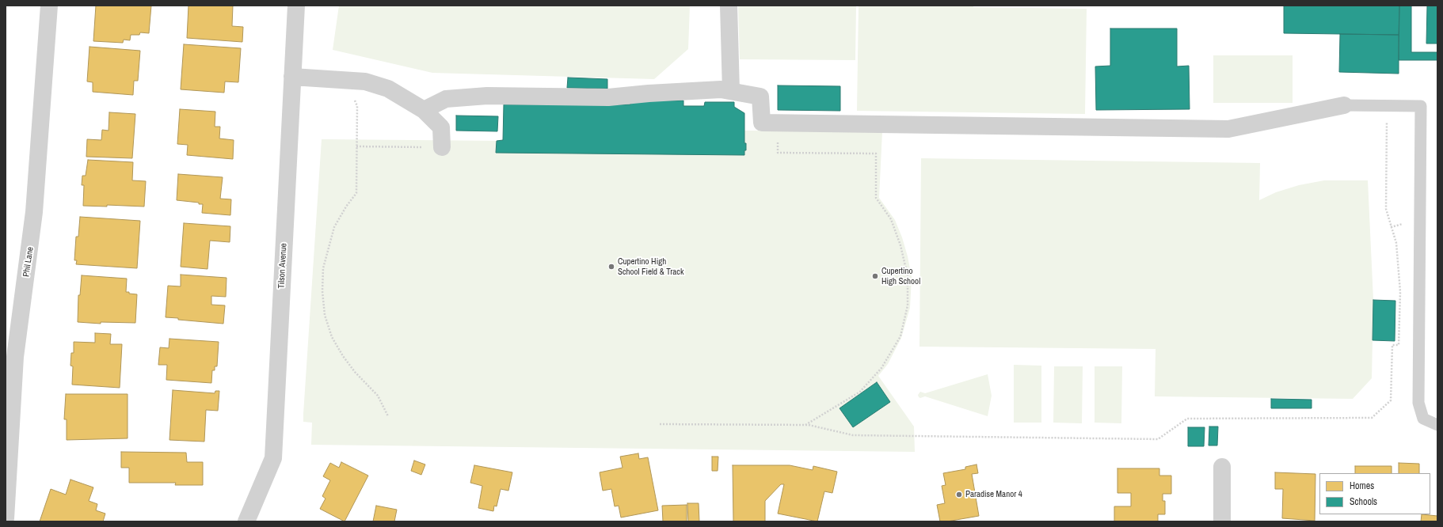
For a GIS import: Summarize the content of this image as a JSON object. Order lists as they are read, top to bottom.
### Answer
{
  "streets": {
    "street": ["Phil Lane", "Tilson Avenue"]
  },
  "places": ["Cupertino High School Field & Track", "Cupertino High School", "Paradise Manor 4"],
  "legend": ["Homes", "Schools"]
}
